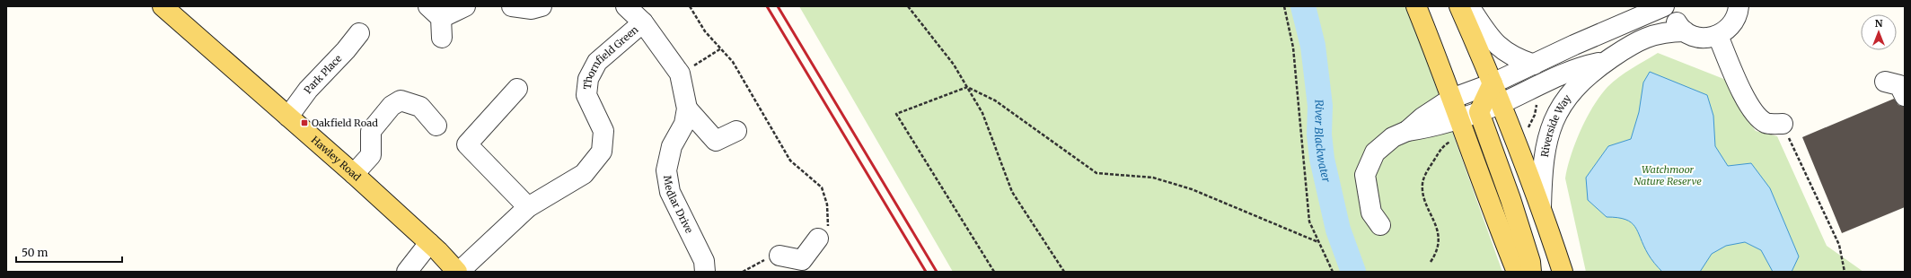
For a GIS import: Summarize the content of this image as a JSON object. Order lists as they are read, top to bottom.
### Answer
{
  "streets": {
    "main road": ["Hawley Road"],
    "street": [
      "Thornfield Green",
      "Park Place",
      "Riverside Way",
      "Medlar Drive"
    ]
  },
  "crossings": [
    ["Thornfield Green", "Hawley Road"],
    ["Thornfield Green", "Medlar Drive"],
    ["Park Place", "Hawley Road"]
  ],
  "water": ["River Blackwater"],
  "parks": ["Watchmoor Nature Reserve"],
  "places": {
    "transit": ["Oakfield Road"]
  },
  "scale_bar": "50 m",
  "north": "top"
}
